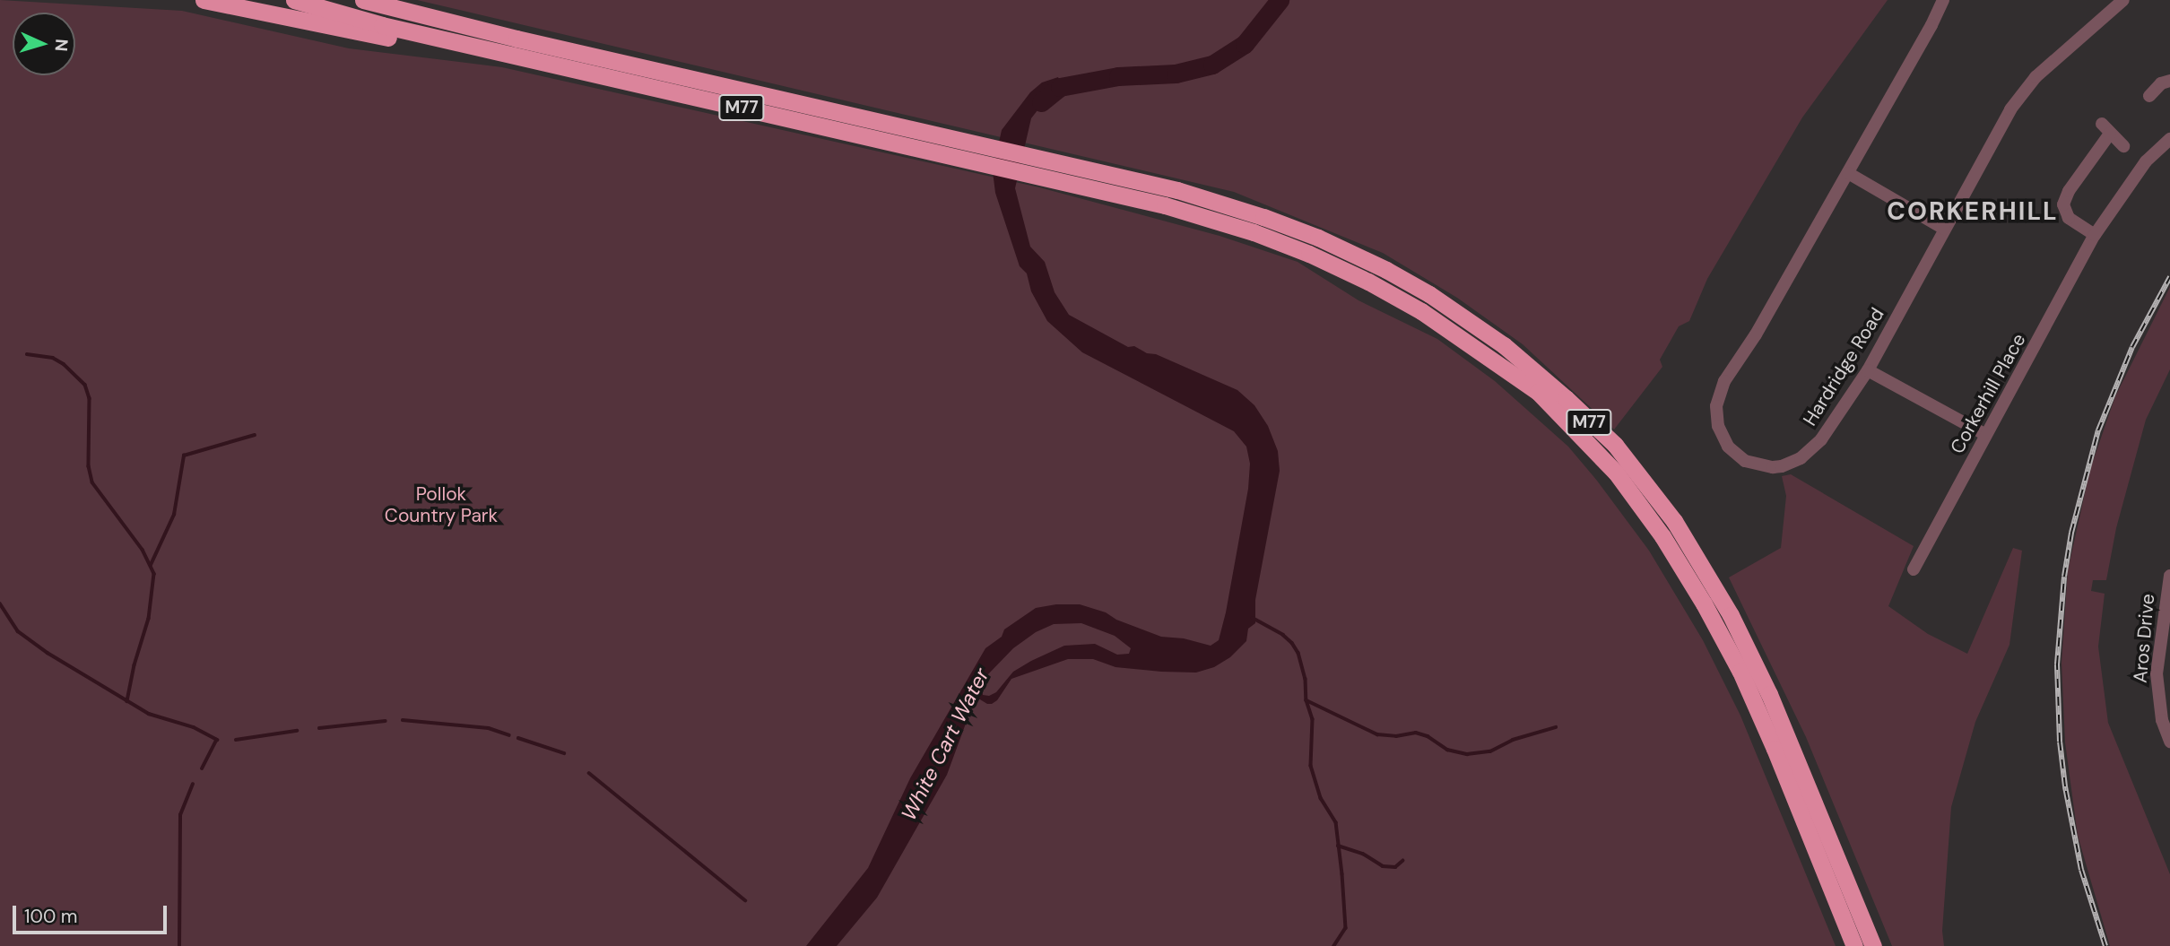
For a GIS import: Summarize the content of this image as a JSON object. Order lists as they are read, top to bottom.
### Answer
{
  "streets": {
    "highway": ["M77"],
    "street": ["Hardridge Road", "Corkerhill Place", "Aros Drive"]
  },
  "districts": ["CORKERHILL"],
  "water": ["White Cart Water"],
  "parks": ["Pollok Country Park"],
  "scale_bar": "100 m",
  "north": "right"
}
